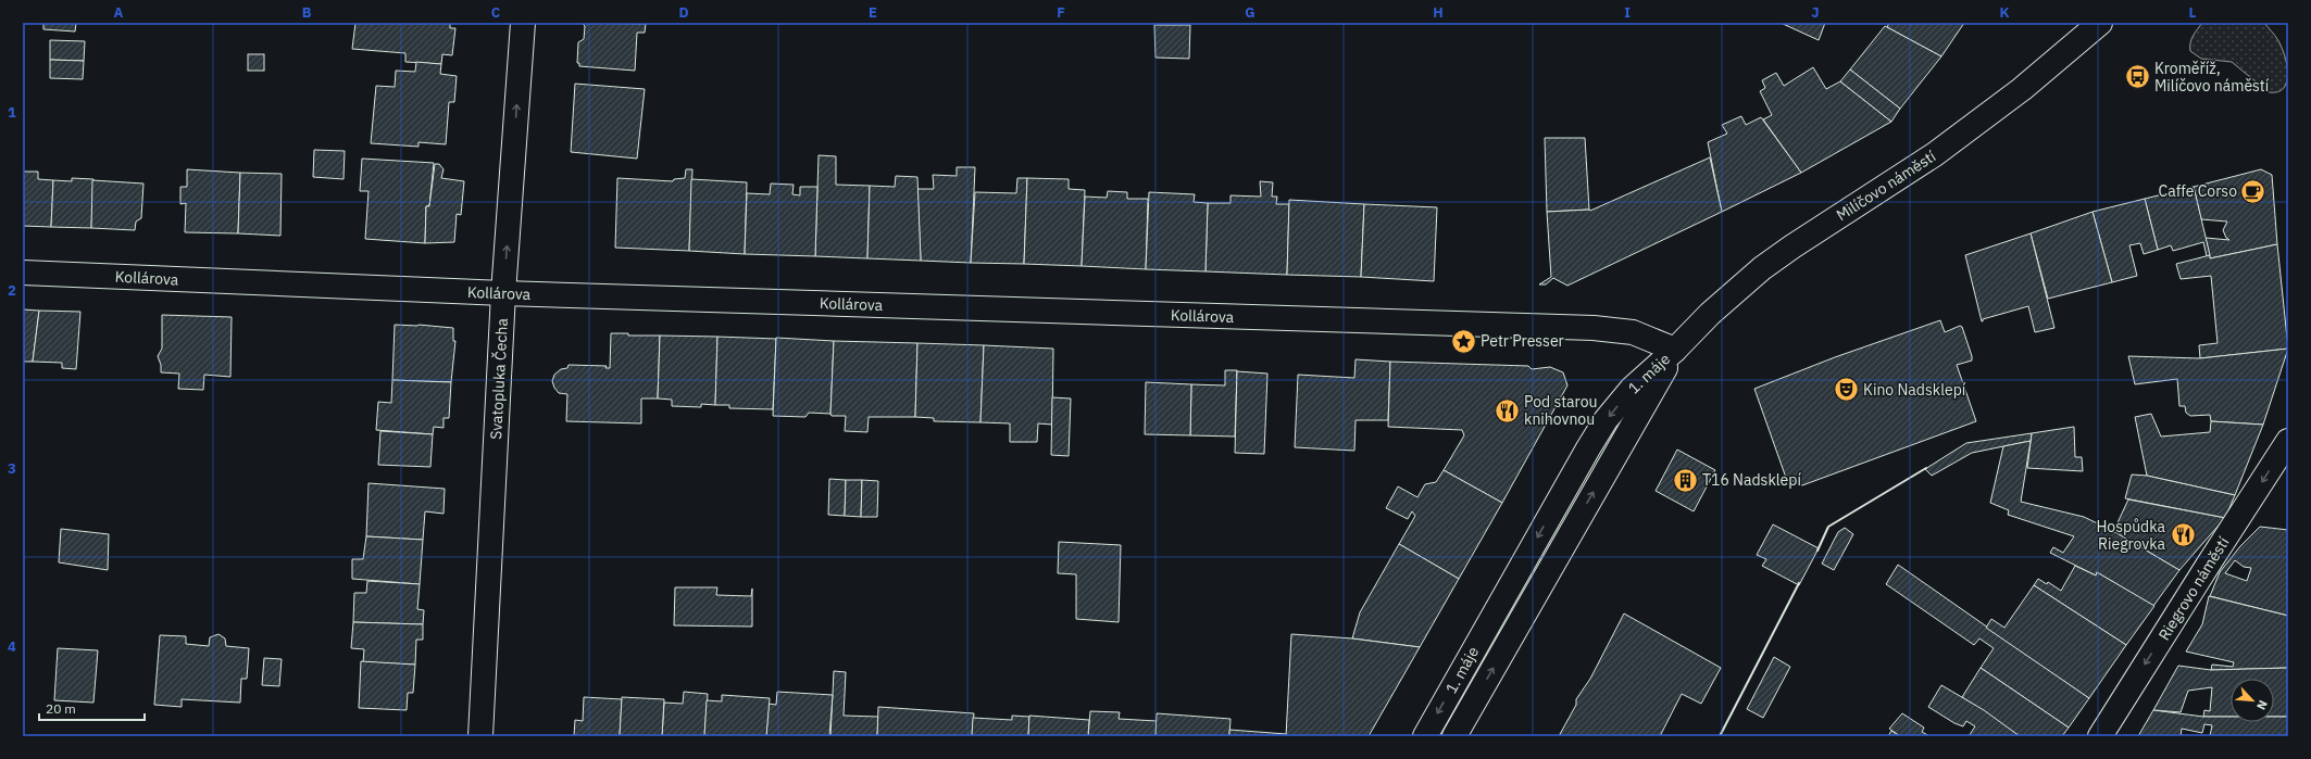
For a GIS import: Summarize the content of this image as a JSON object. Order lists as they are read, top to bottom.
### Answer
{
  "streets": {
    "street": [
      "Milíčovo náměstí",
      "Kollárova",
      "1. máje",
      "Svatopluka Čecha",
      "Riegrovo náměstí"
    ]
  },
  "crossings": [
    ["Milíčovo náměstí", "Kollárova"],
    ["Milíčovo náměstí", "1. máje"],
    ["Kollárova", "1. máje"],
    ["Kollárova", "Svatopluka Čecha"]
  ],
  "one_way": ["Svatopluka Čecha", "Riegrovo náměstí"],
  "places": {
    "bus stop": ["Kroměříž, Milíčovo náměstí"],
    "cafe": ["Caffe Corso"],
    "place": ["Petr Presser"],
    "theatre": ["Kino Nadsklepí"],
    "restaurant": ["Pod starou knihovnou", "Hospůdka Riegrovka"],
    "building": ["T16 Nadsklepí"]
  },
  "scale_bar": "20 m",
  "north": "bottom right",
  "grid": {
    "columns": [
      "A",
      "B",
      "C",
      "D",
      "E",
      "F",
      "G",
      "H",
      "I",
      "J",
      "K",
      "L"
    ],
    "rows": [
      "1",
      "2",
      "3",
      "4"
    ]
  }
}
